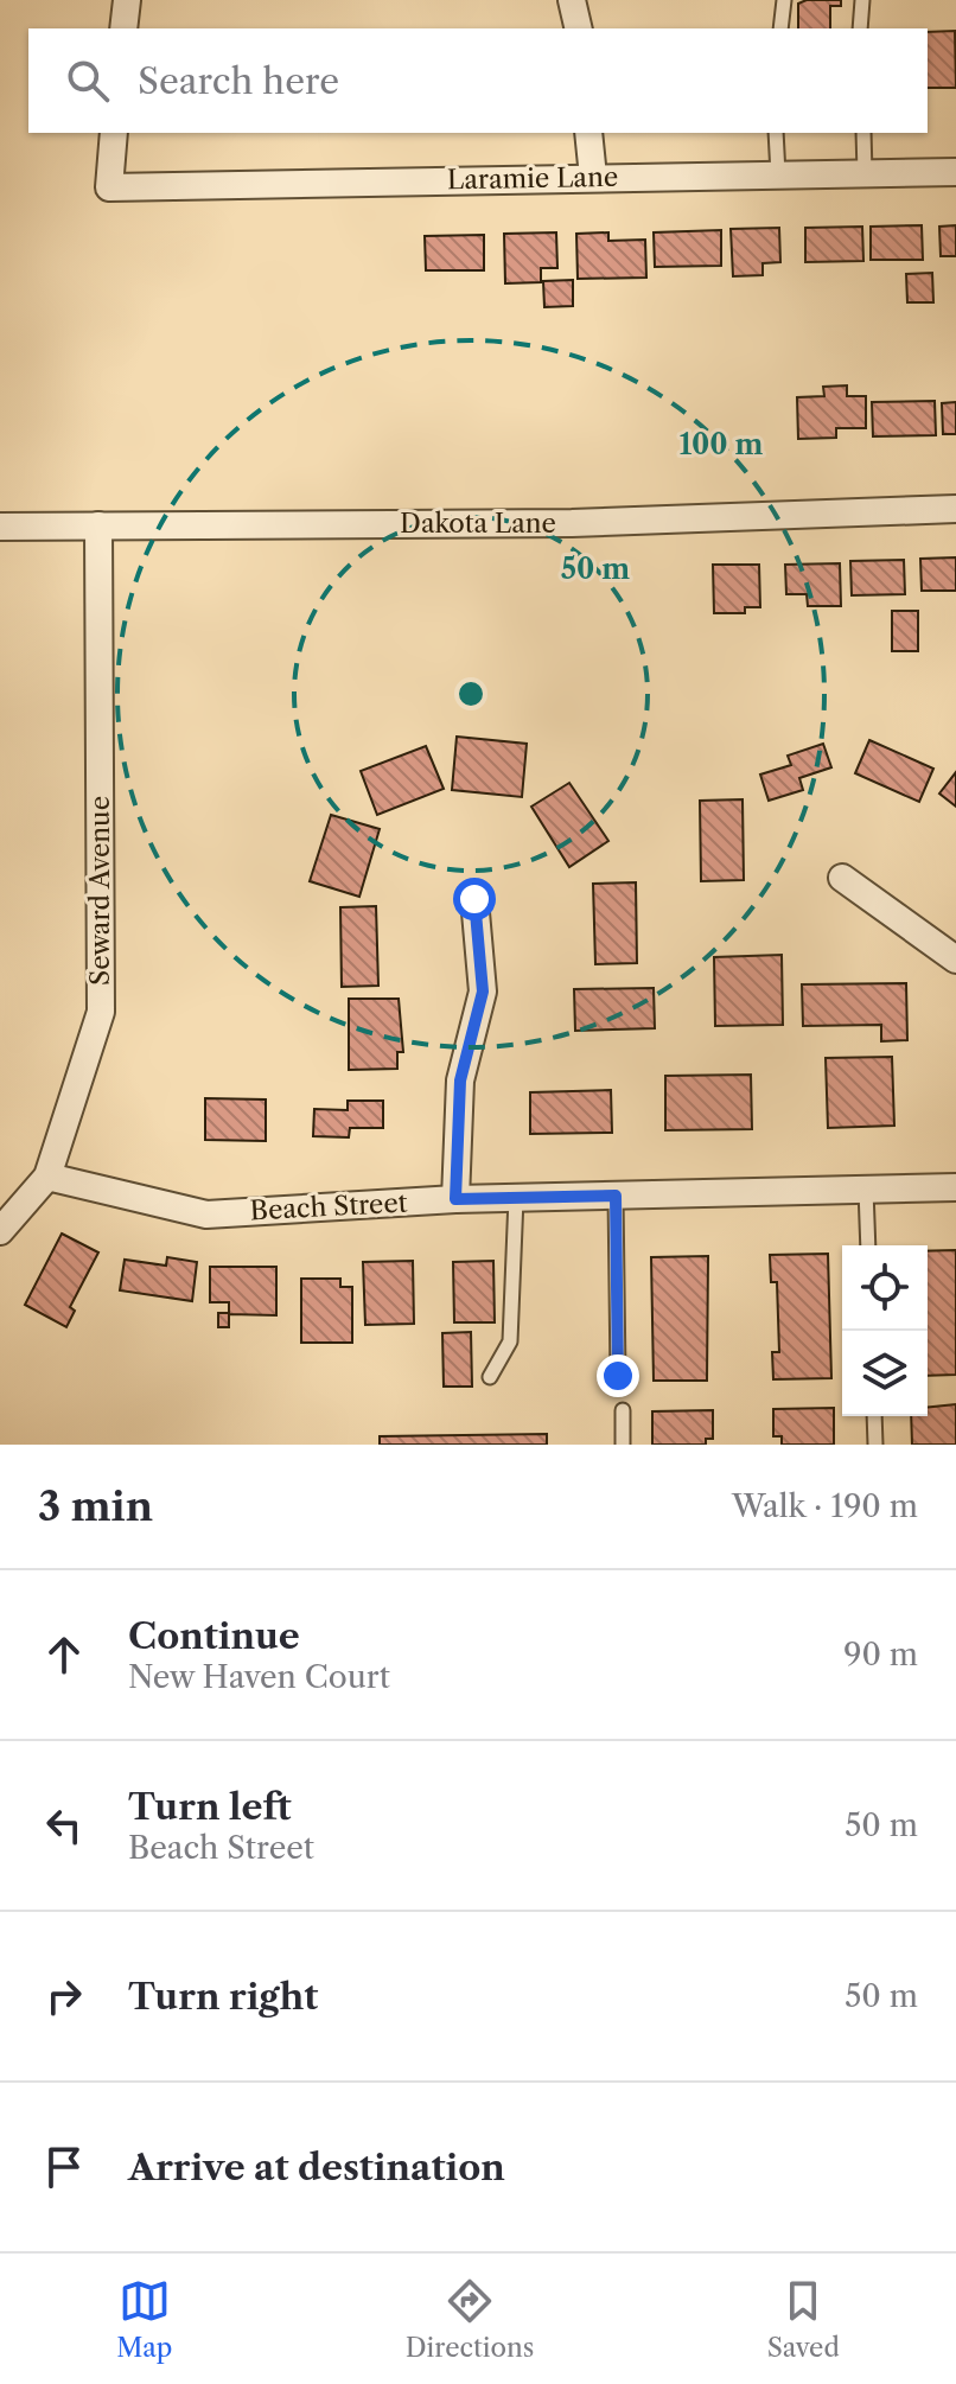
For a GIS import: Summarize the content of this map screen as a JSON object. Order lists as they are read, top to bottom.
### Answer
{
  "streets": {
    "street": [
      "Laramie Lane",
      "Dakota Lane",
      "Seward Avenue",
      "Beach Street"
    ]
  },
  "crossings": [
    ["Dakota Lane", "Seward Avenue"],
    ["Seward Avenue", "Beach Street"]
  ],
  "page": {
    "search": "Search here",
    "heading": ["3 min", "Walk · 190 m"],
    "list": [
      ["Continue", "New Haven Court", "90 m"],
      ["Turn left", "Beach Street", "50 m"],
      ["Turn right", "50 m"],
      "Arrive at destination"
    ],
    "nav": ["Map", "Directions", "Saved"]
  },
  "rings": ["100 m", "50 m"]
}
